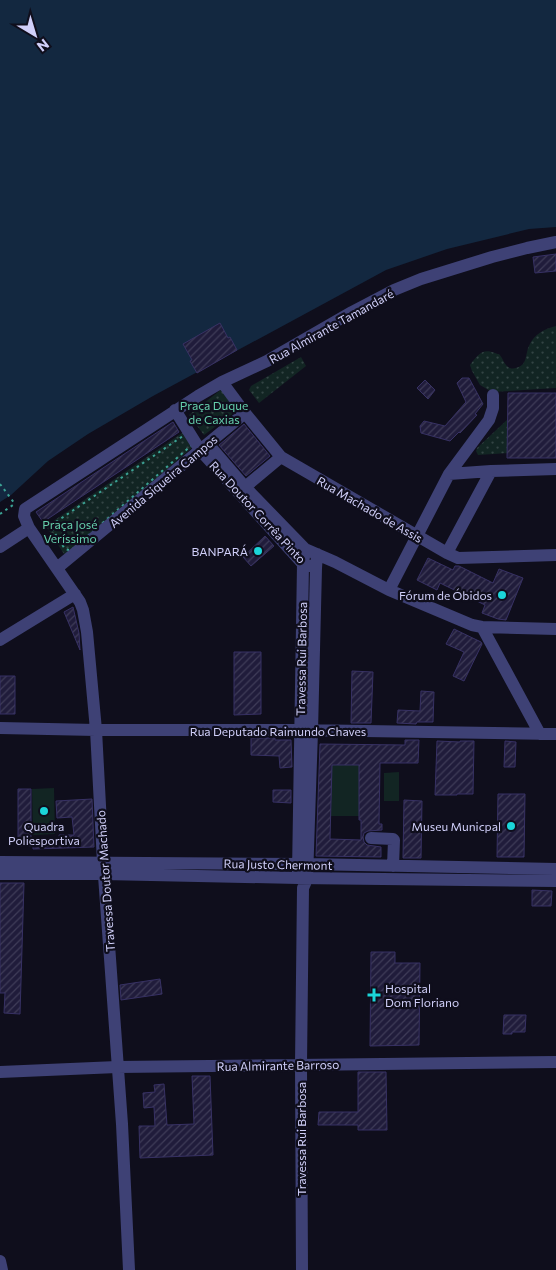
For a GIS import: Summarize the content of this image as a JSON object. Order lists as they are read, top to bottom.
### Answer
{
  "streets": {
    "street": [
      "Rua Almirante Tamandaré",
      "Avenida Siqueira Campos",
      "Rua Machado de Assis",
      "Rua Doutor Corrêa Pinto",
      "Travessa Rui Barbosa",
      "Rua Deputado Raimundo Chaves",
      "Rua Justo Chermont",
      "Travessa Doutor Machado",
      "Rua Almirante Barroso"
    ]
  },
  "crossings": [
    ["Rua Almirante Tamandaré", "Rua Machado de Assis"],
    ["Avenida Siqueira Campos", "Rua Machado de Assis"],
    ["Avenida Siqueira Campos", "Rua Doutor Corrêa Pinto"],
    ["Avenida Siqueira Campos", "Travessa Doutor Machado"],
    ["Rua Doutor Corrêa Pinto", "Travessa Rui Barbosa"],
    ["Rua Doutor Corrêa Pinto", "Travessa Doutor Machado"],
    ["Travessa Rui Barbosa", "Rua Deputado Raimundo Chaves"],
    ["Travessa Rui Barbosa", "Rua Justo Chermont"],
    ["Travessa Rui Barbosa", "Rua Almirante Barroso"],
    ["Rua Deputado Raimundo Chaves", "Travessa Doutor Machado"],
    ["Rua Justo Chermont", "Travessa Doutor Machado"],
    ["Travessa Doutor Machado", "Rua Almirante Barroso"]
  ],
  "parks": ["Praça Duque de Caxias", "Praça José Veríssimo"],
  "places": {
    "other": [
      "BANPARÁ",
      "Fórum de Óbidos",
      "Quadra Poliesportiva",
      "Museu Municpal"
    ],
    "health": ["Hospital Dom Floriano"]
  },
  "north": "bottom right"
}
